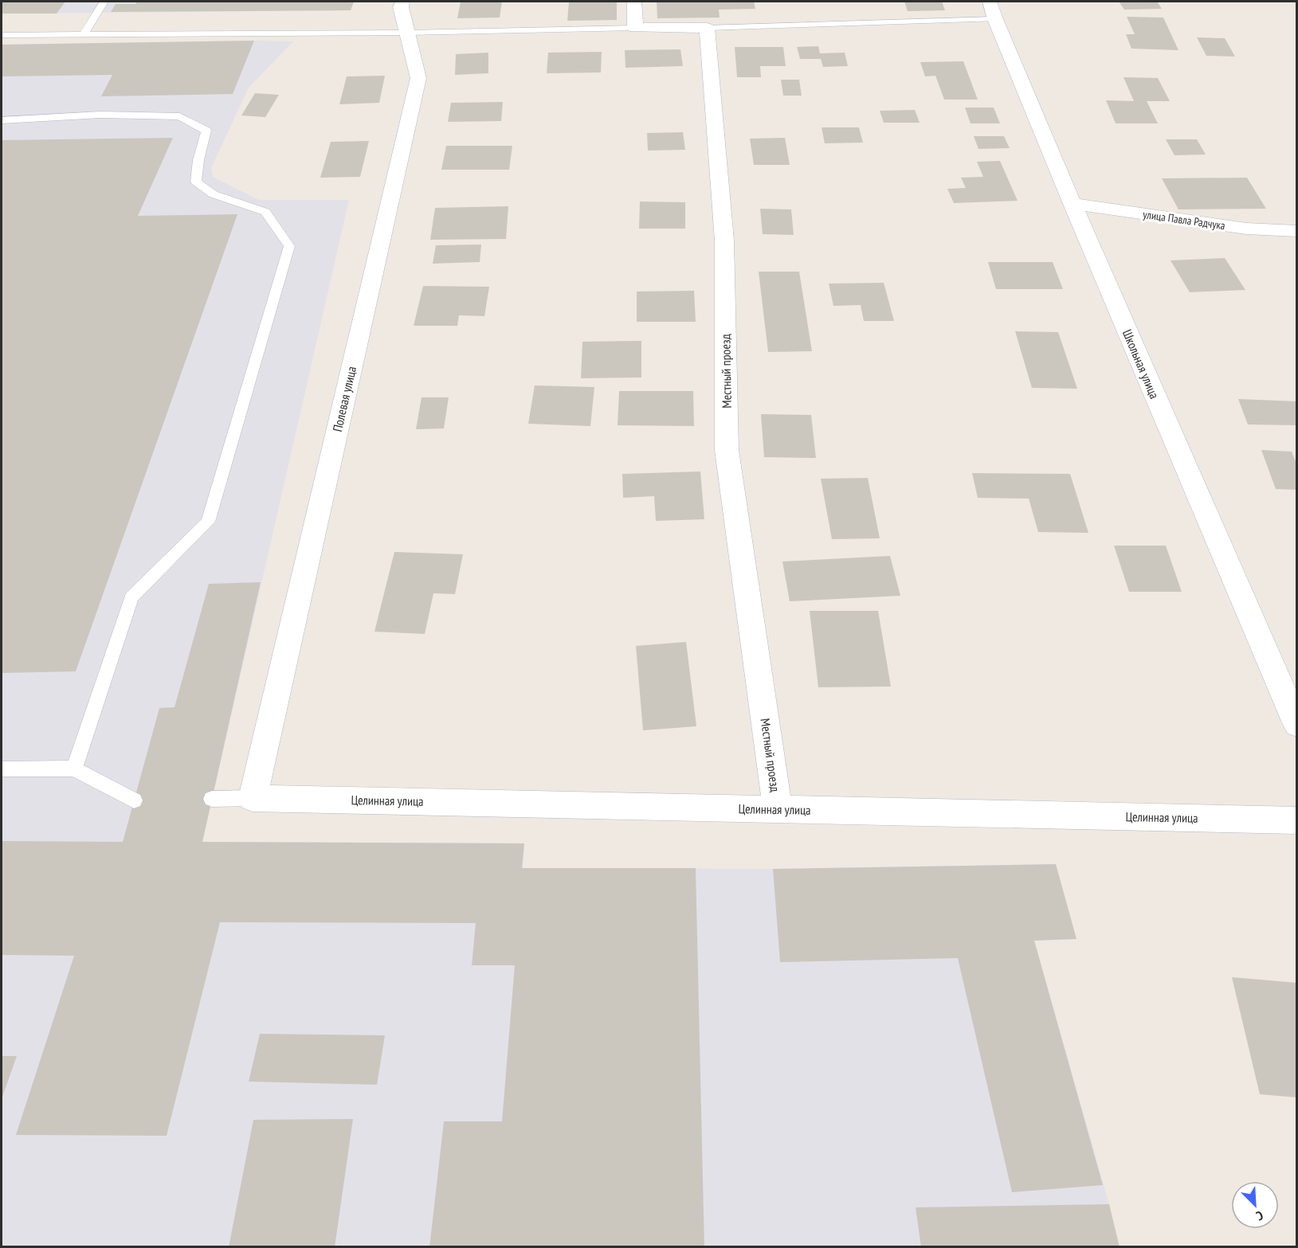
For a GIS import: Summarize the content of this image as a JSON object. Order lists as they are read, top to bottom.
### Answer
{
  "streets": {
    "street": [
      "улица Павла Радчука",
      "Школьная улица",
      "Местный проезд",
      "Полевая улица",
      "Целинная улица"
    ]
  },
  "crossings": [
    ["улица Павла Радчука", "Школьная улица"],
    ["Местный проезд", "Целинная улица"],
    ["Полевая улица", "Целинная улица"]
  ],
  "north": "bottom right"
}
